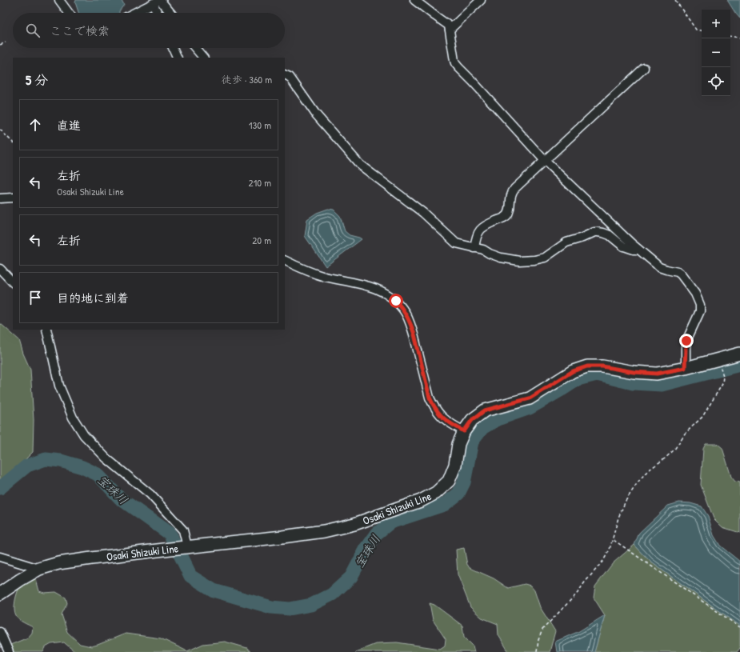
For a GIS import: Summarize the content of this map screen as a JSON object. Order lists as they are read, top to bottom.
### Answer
{
  "streets": {
    "main road": ["Osaki Shizuki Line"]
  },
  "water": ["宝珠川"],
  "page": {
    "map_buttons": ["+", "−"],
    "search": "ここで検索",
    "heading": ["5 分", "徒歩 · 360 m"],
    "list": [
      ["直進", "130 m"],
      ["左折", "Osaki Shizuki Line", "210 m"],
      ["左折", "20 m"],
      "目的地に到着"
    ]
  }
}
